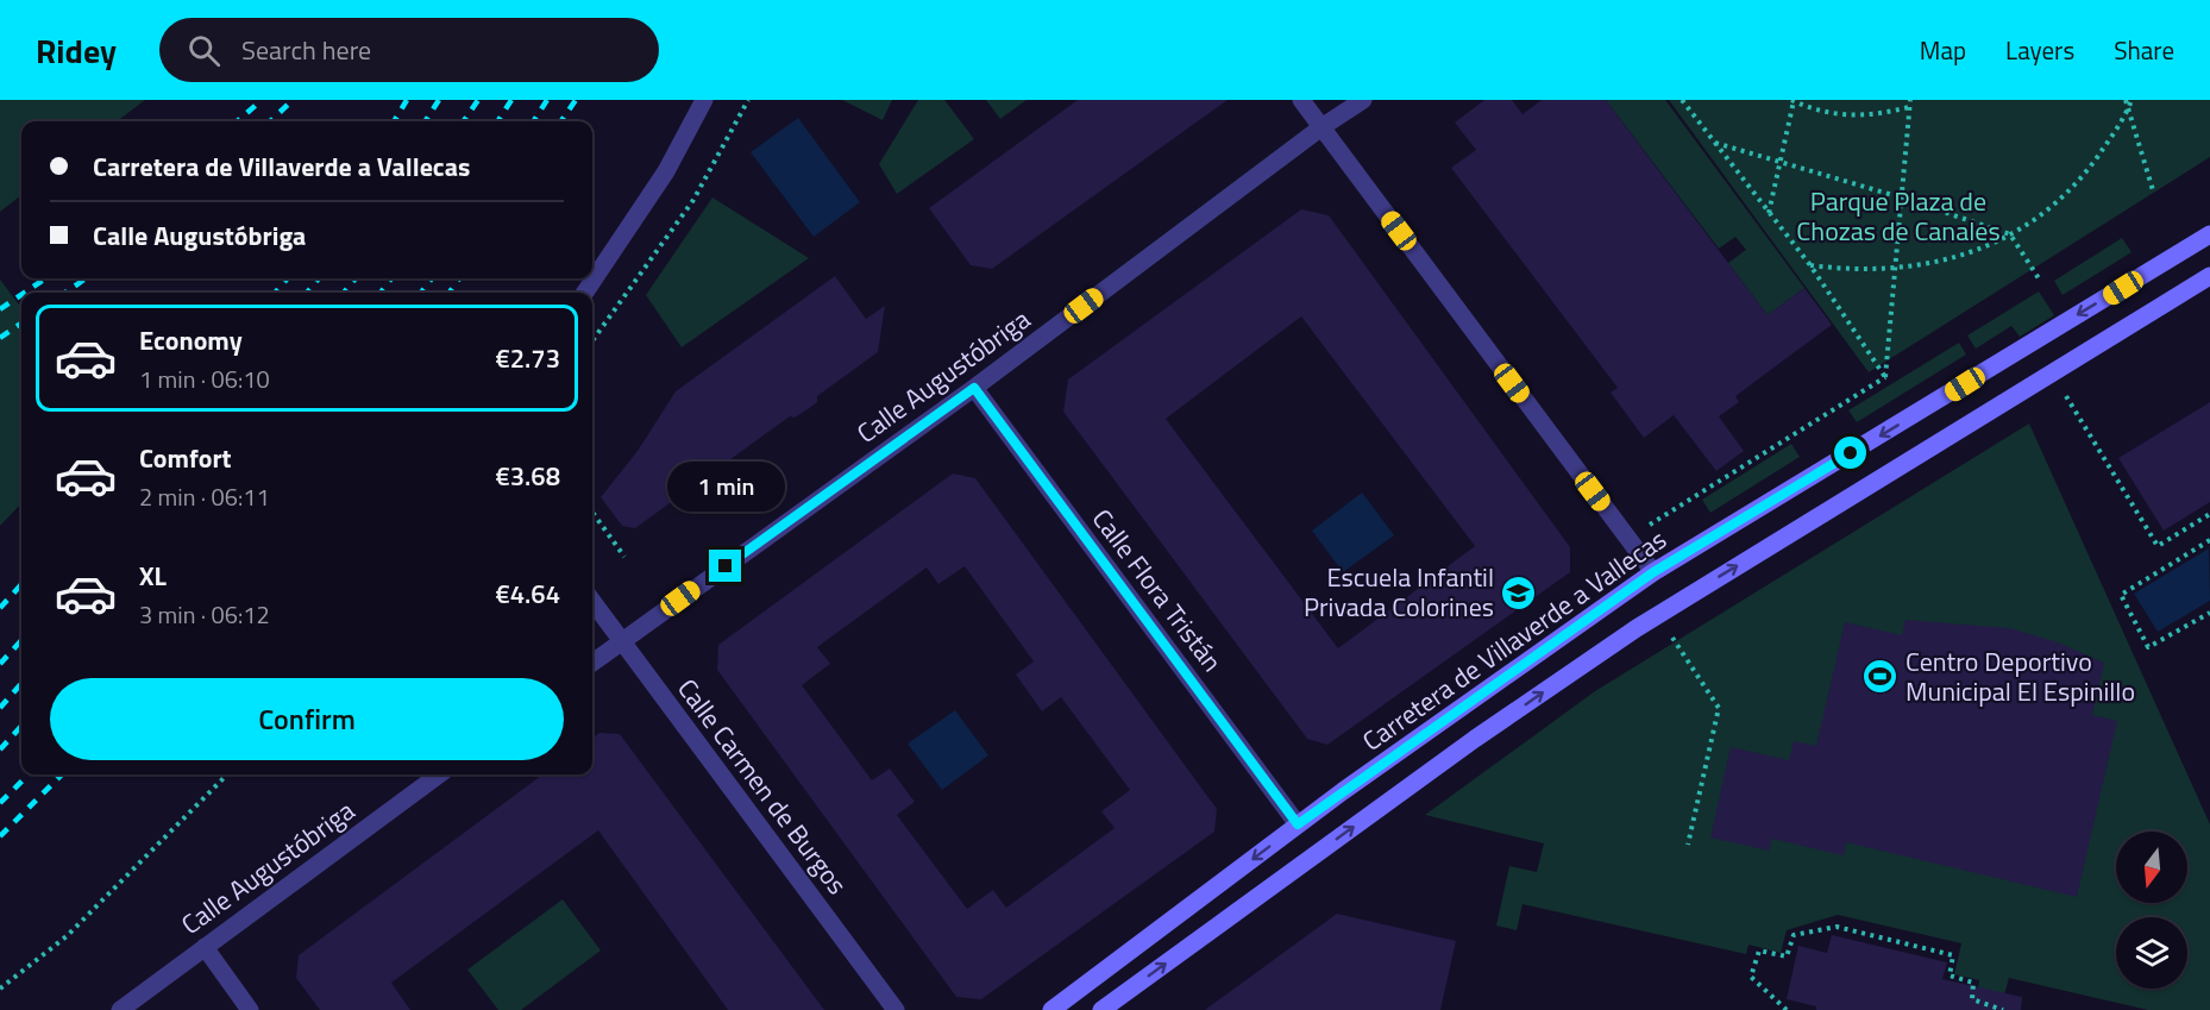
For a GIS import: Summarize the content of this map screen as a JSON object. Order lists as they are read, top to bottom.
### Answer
{
  "streets": {
    "main road": ["Carretera de Villaverde a Vallecas"],
    "street": ["Calle Augustóbriga", "Calle Flora Tristán", "Calle Carmen de Burgos"]
  },
  "crossings": [
    ["Calle Augustóbriga", "Calle Flora Tristán"],
    ["Calle Augustóbriga", "Calle Carmen de Burgos"],
    ["Calle Flora Tristán", "Carretera de Villaverde a Vallecas"]
  ],
  "parks": ["Parque Plaza de Chozas de Canales"],
  "places": {
    "school or university": ["Escuela Infantil Privada Colorines"],
    "sports": ["Centro Deportivo Municipal El Espinillo"]
  },
  "north": "bottom",
  "page": {
    "header": "Ridey",
    "search": "Search here",
    "nav": ["Map", "Layers", "Share"],
    "banner": ["Carretera de Villaverde a Vallecas", "Calle Augustóbriga"],
    "list": [
      {
        "name": "Economy",
        "note": "1 min · 06:10",
        "value": "€2.73"
      },
      {
        "name": "Comfort",
        "note": "2 min · 06:11",
        "value": "€3.68"
      },
      {
        "name": "XL",
        "note": "3 min · 06:12",
        "value": "€4.64"
      }
    ],
    "bubble": "1 min",
    "buttons": "Confirm"
  }
}
